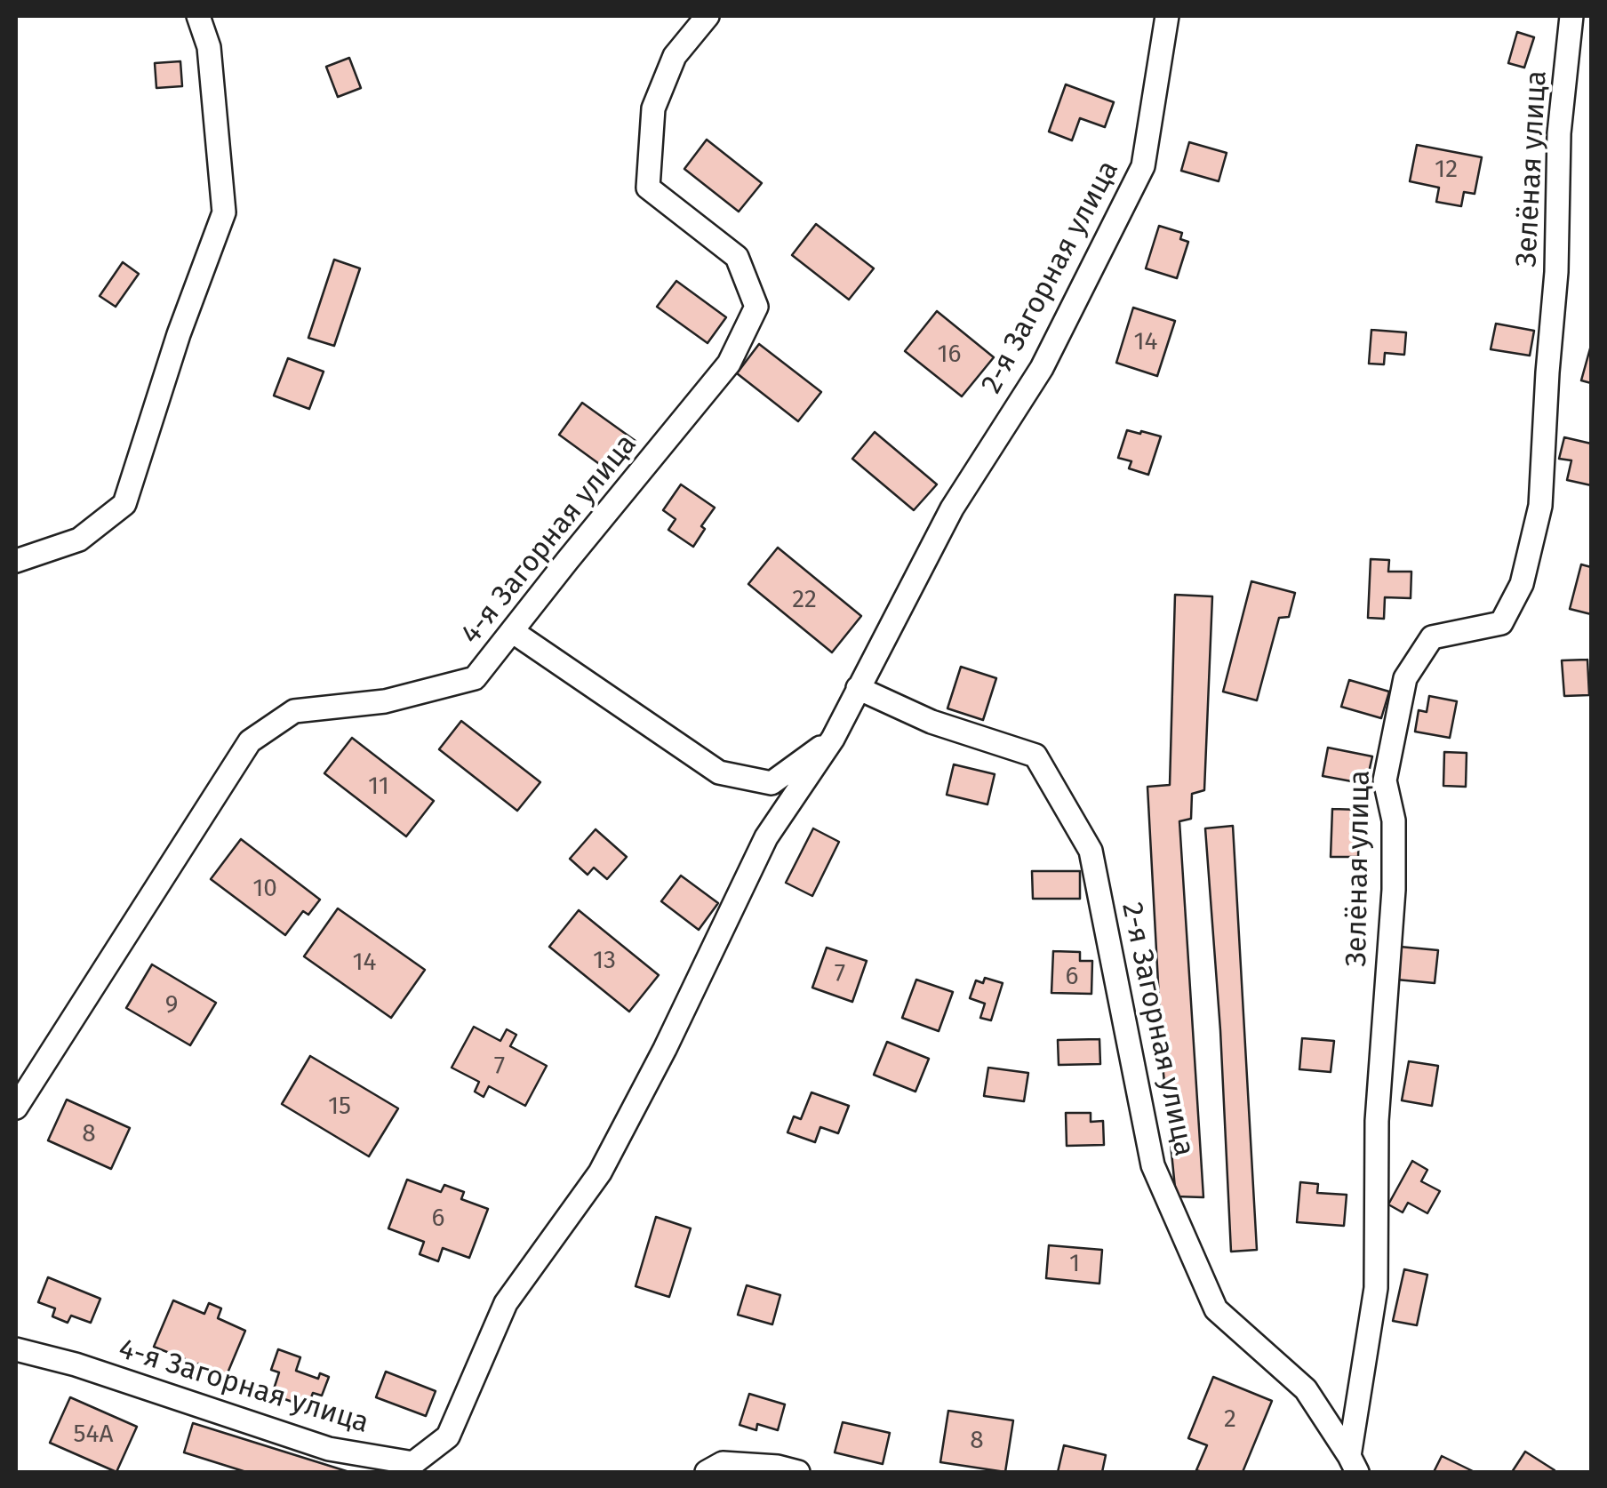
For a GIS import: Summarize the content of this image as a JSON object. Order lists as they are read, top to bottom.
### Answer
{
  "streets": {
    "street": ["Зелёная улица", "2-я Загорная улица", "4-я Загорная улица"]
  },
  "crossings": [
    ["Зелёная улица", "2-я Загорная улица"],
    ["2-я Загорная улица", "4-я Загорная улица"]
  ],
  "house_numbers": [
    "12",
    "14",
    "16",
    "22",
    "11",
    "10",
    "13",
    "14",
    "7",
    "6",
    "9",
    "7",
    "15",
    "8",
    "6",
    "1",
    "2",
    "54А",
    "8"
  ]
}
